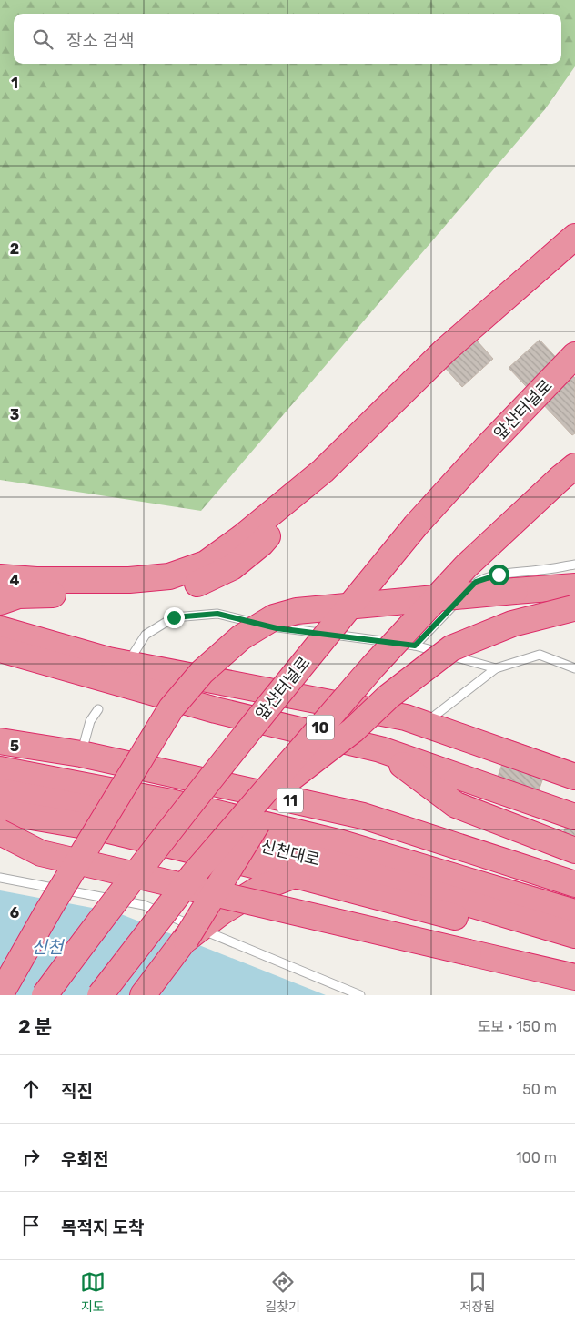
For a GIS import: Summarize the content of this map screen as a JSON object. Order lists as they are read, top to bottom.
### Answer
{
  "streets": {
    "highway": [
      "앞산터널로",
      "10",
      "11",
      "신천대로"
    ]
  },
  "crossings": [
    ["10", "신천대로"]
  ],
  "water": ["신천"],
  "page": {
    "search": "장소 검색",
    "heading": ["2 분", "도보 · 150 m"],
    "list": [
      ["직진", "50 m"],
      ["우회전", "100 m"],
      "목적지 도착"
    ],
    "nav": ["지도", "길찾기", "저장됨"]
  },
  "grid": {
    "rows": [
      "1",
      "2",
      "3",
      "4",
      "5",
      "6"
    ]
  }
}
